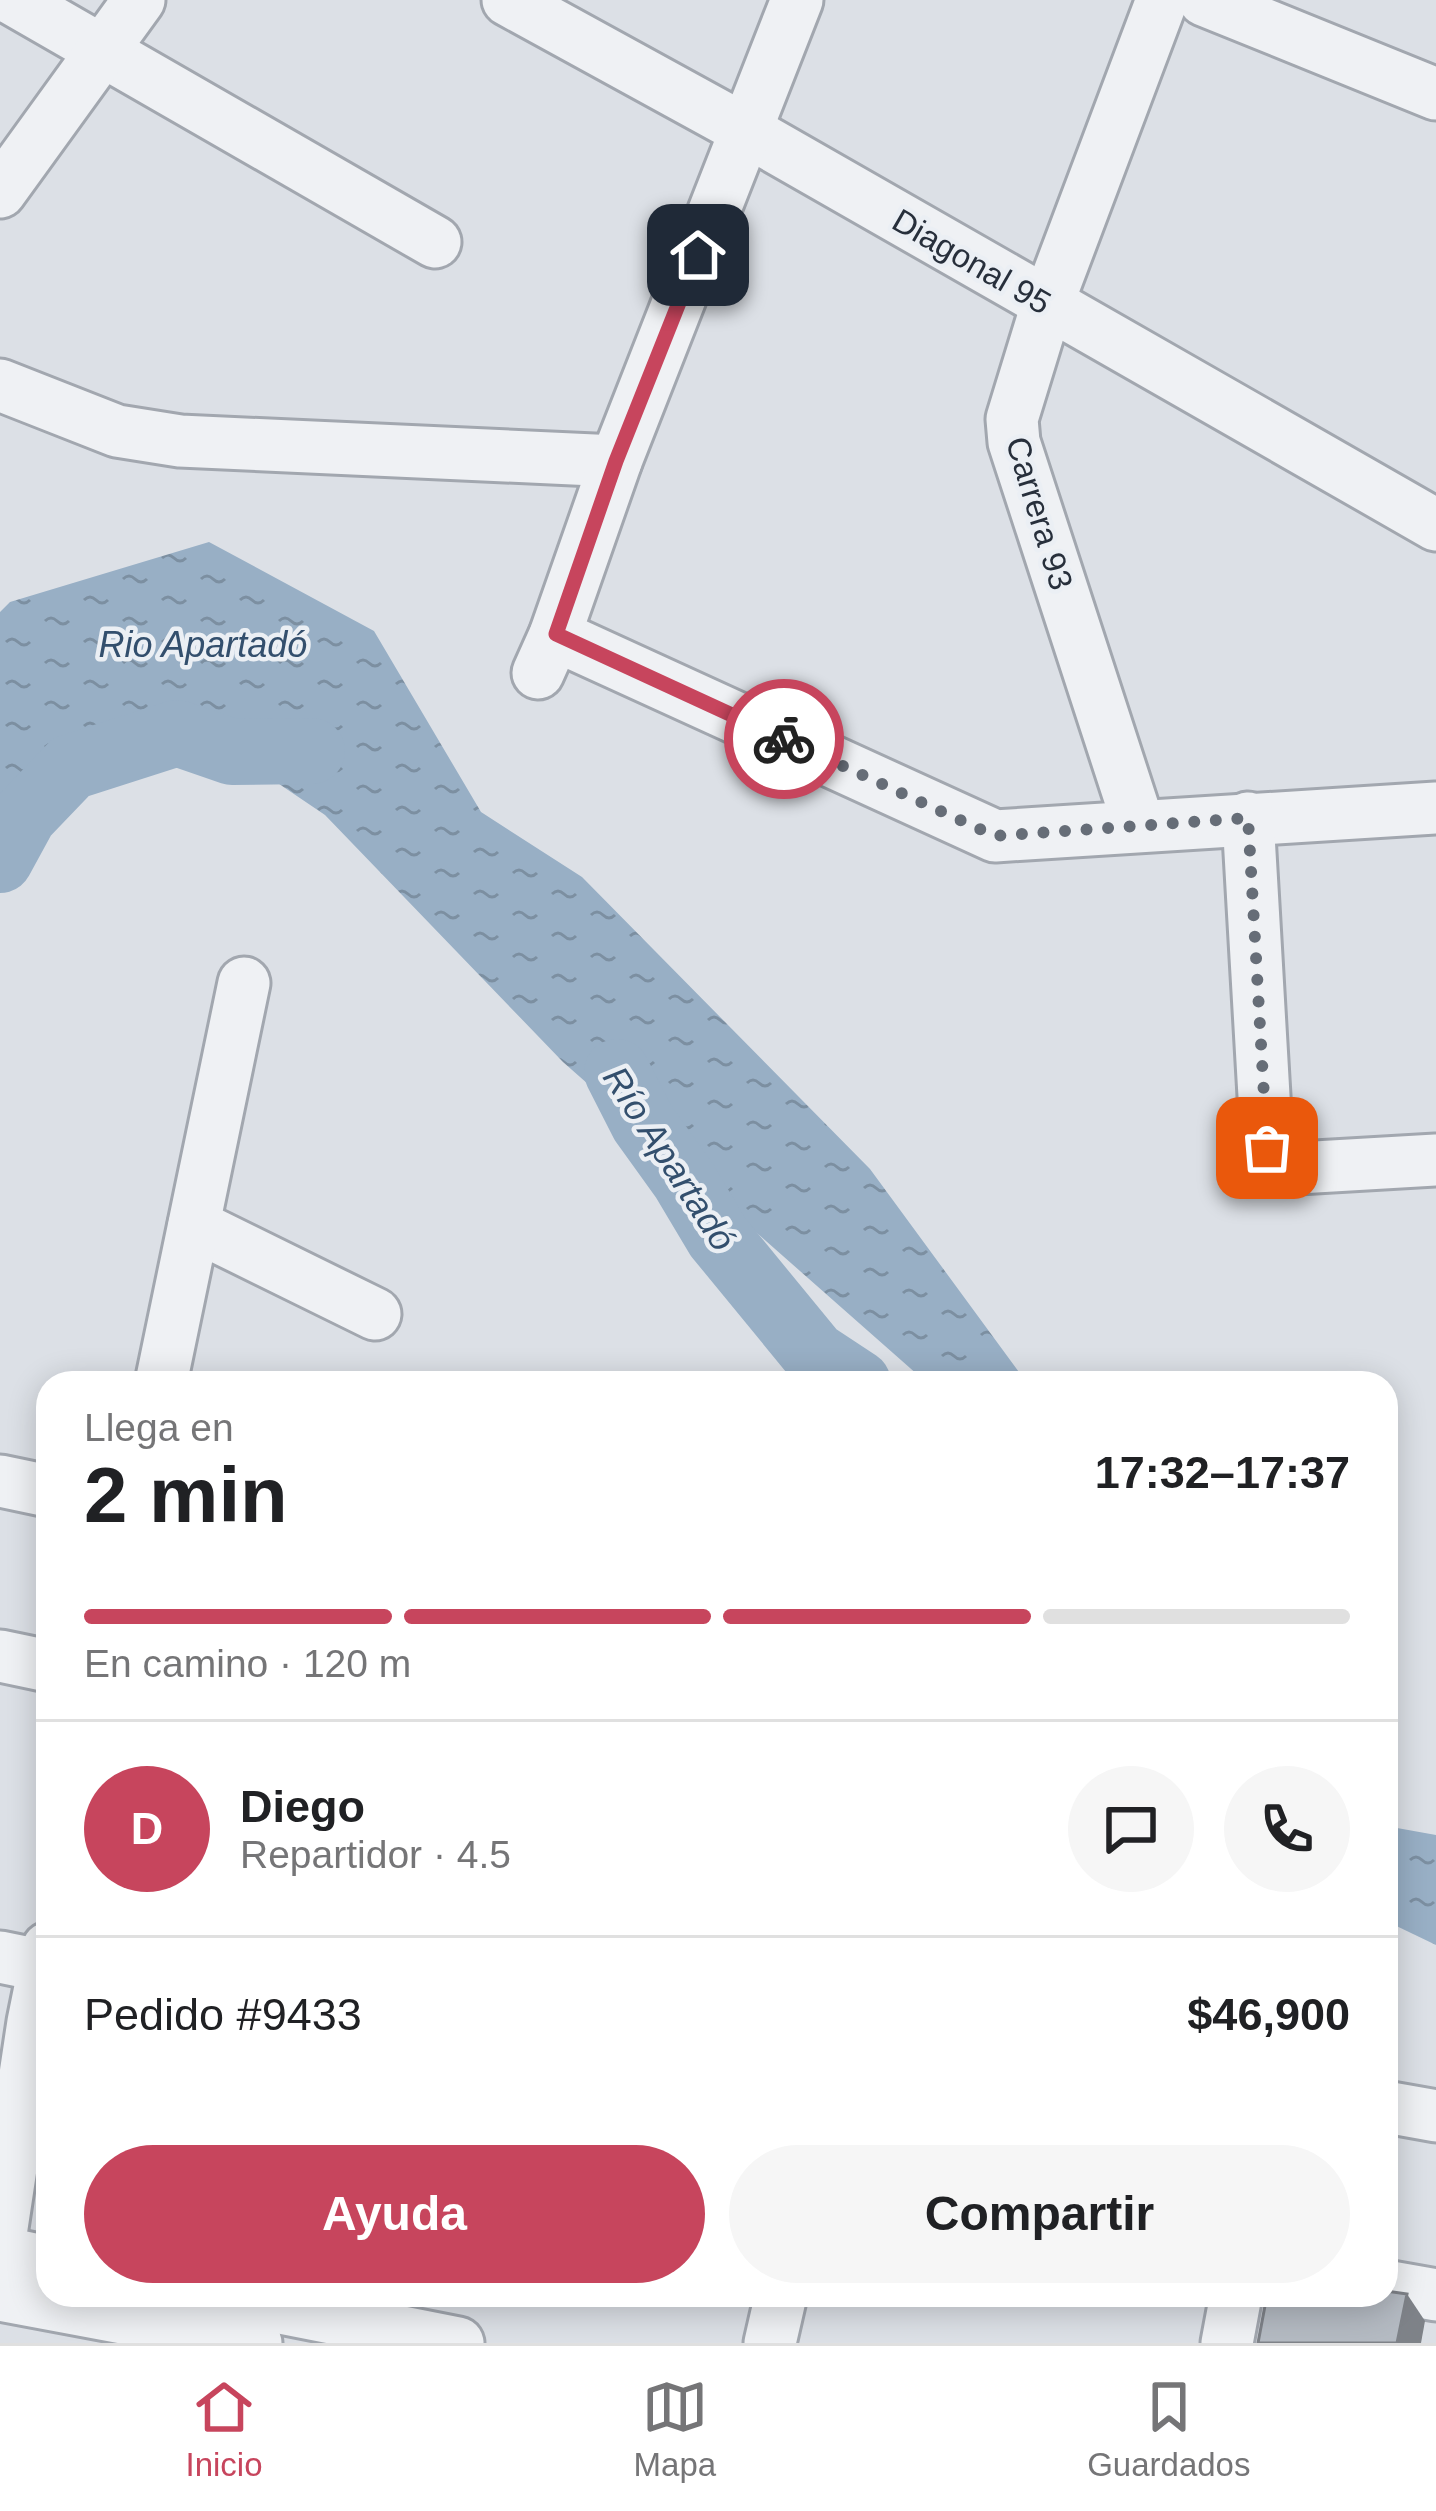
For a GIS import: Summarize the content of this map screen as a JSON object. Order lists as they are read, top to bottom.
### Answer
{
  "streets": {
    "street": ["Diagonal 95", "Carrera 93"]
  },
  "crossings": [
    ["Diagonal 95", "Carrera 93"]
  ],
  "water": ["Rio Apartadó", "Río Apartadó"],
  "page": {
    "heading": ["2 min", "Llega en", "17:32–17:37"],
    "panel": [
      "Diego",
      "Repartidor · 4.5",
      "Pedido #9433",
      "$46,900"
    ],
    "bar": "En camino · 120 m",
    "round": "D",
    "buttons": ["Ayuda", "Compartir"],
    "tabs": ["Inicio", "Mapa", "Guardados"]
  }
}
